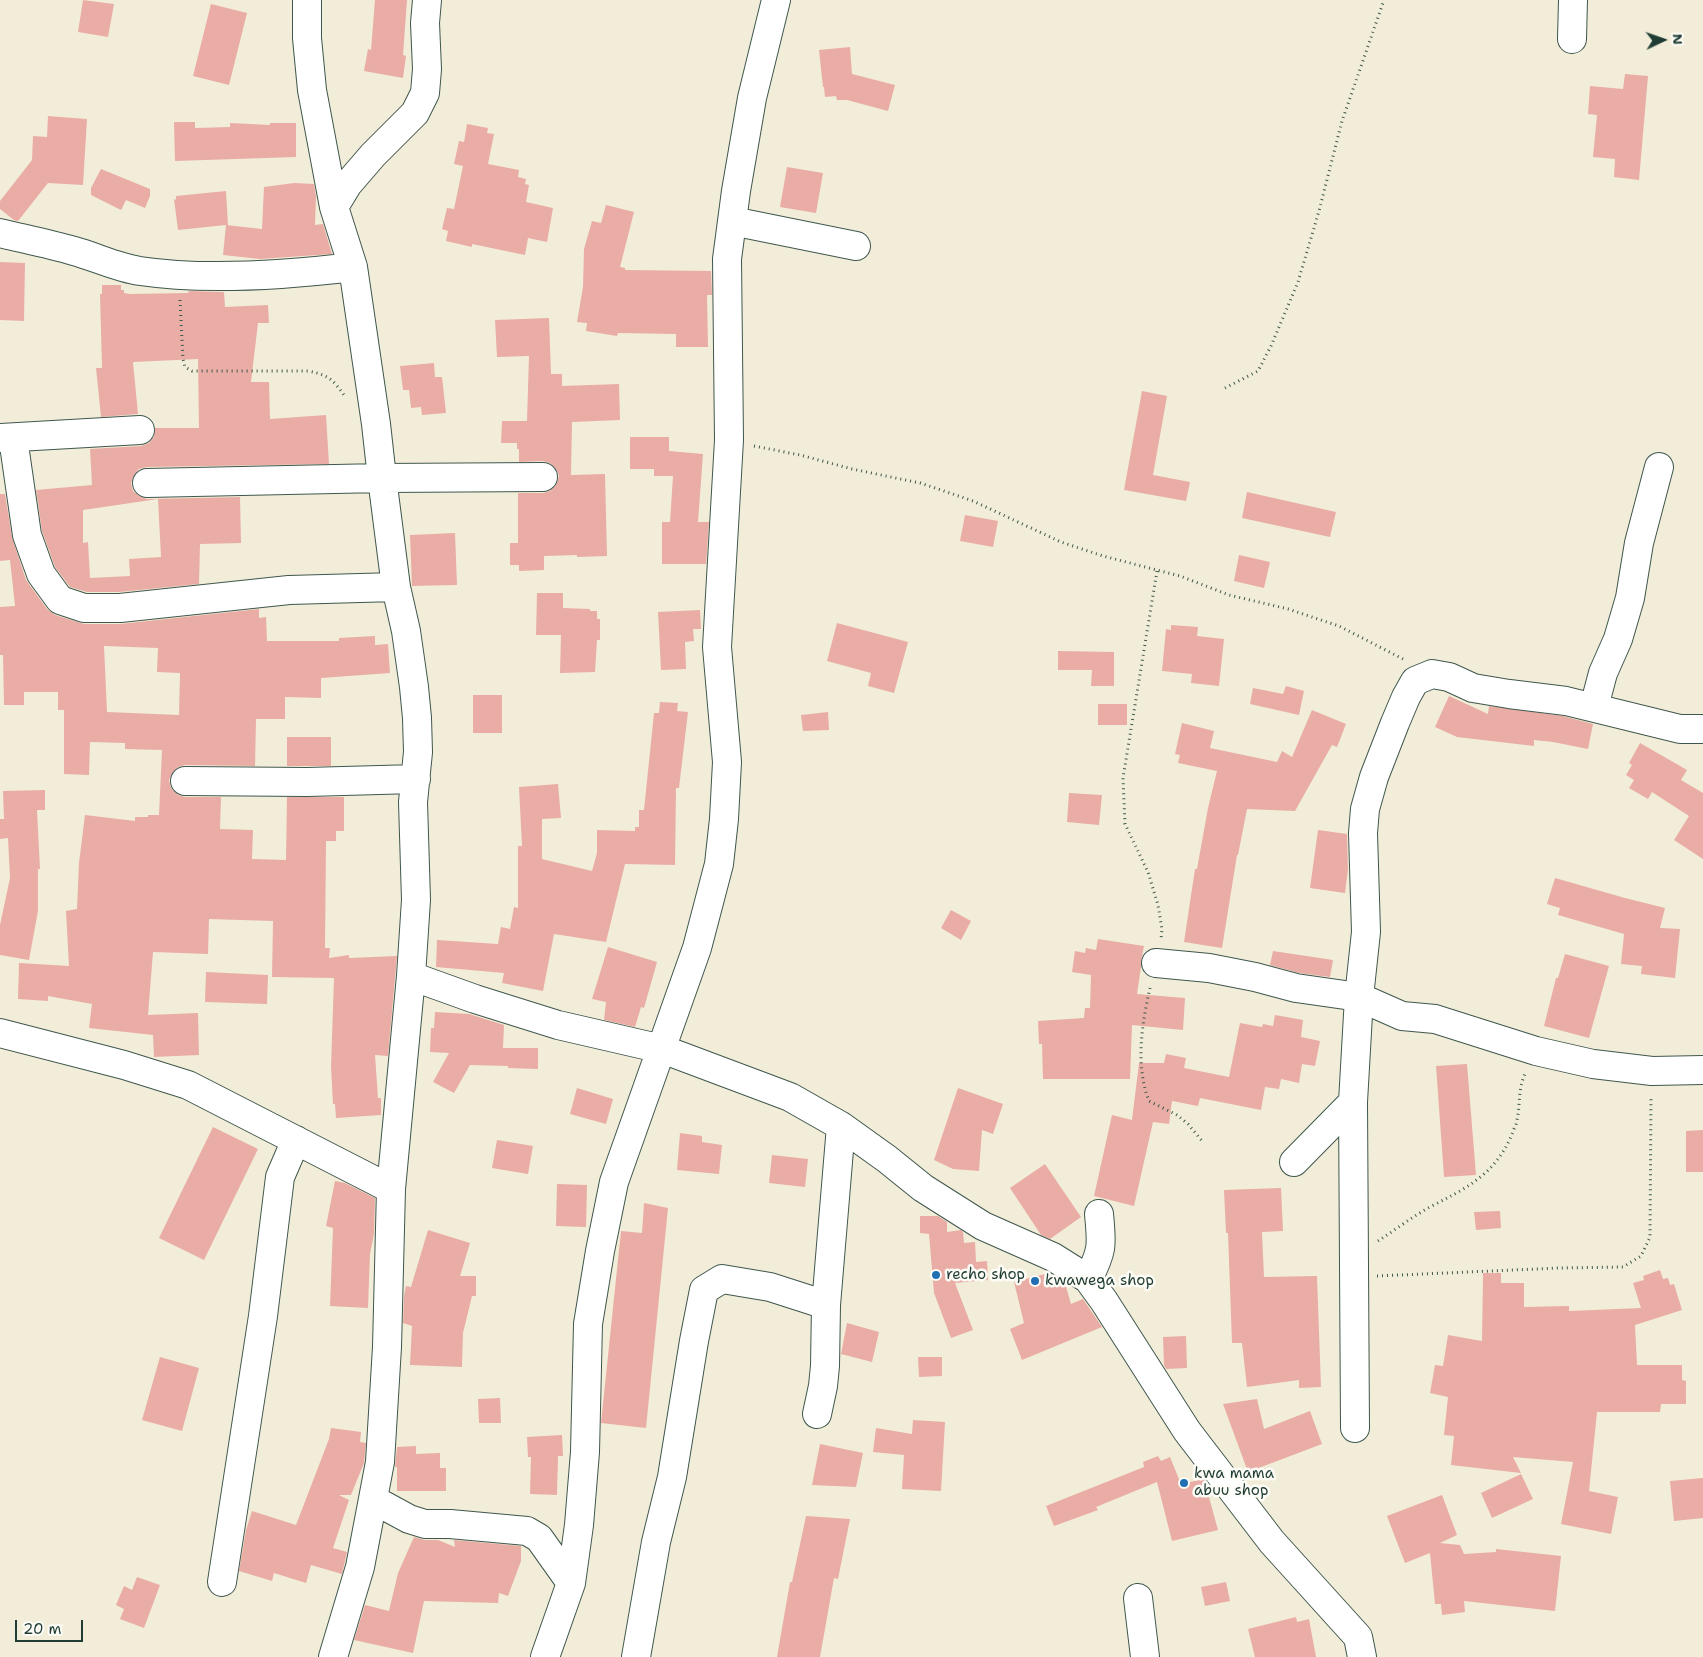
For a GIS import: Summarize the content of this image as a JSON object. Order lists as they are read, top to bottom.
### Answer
{
  "places": ["recho shop", "kwawega shop", "kwa mama abuu shop"],
  "scale_bar": "20 m",
  "north": "right"
}
